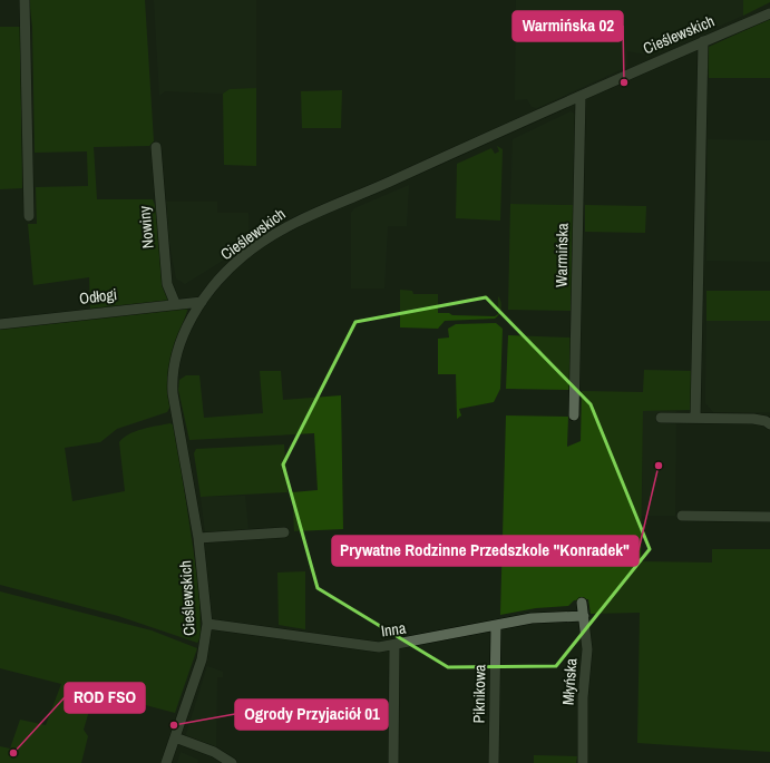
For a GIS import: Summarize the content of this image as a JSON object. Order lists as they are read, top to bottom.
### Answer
{
  "streets": {
    "street": [
      "Cieślewskich",
      "Nowiny",
      "Warmińska",
      "Odłogi",
      "Inna",
      "Młyńska",
      "Piknikowa"
    ]
  },
  "crossings": [
    ["Cieślewskich", "Warmińska"],
    ["Cieślewskich", "Odłogi"],
    ["Cieślewskich", "Inna"],
    ["Nowiny", "Odłogi"],
    ["Inna", "Młyńska"],
    ["Inna", "Piknikowa"]
  ],
  "places": [
    "Warmińska 02",
    "Prywatne Rodzinne Przedszkole \"Konradek\"",
    "Ogrody Przyjaciół 01",
    "ROD FSO"
  ]
}
